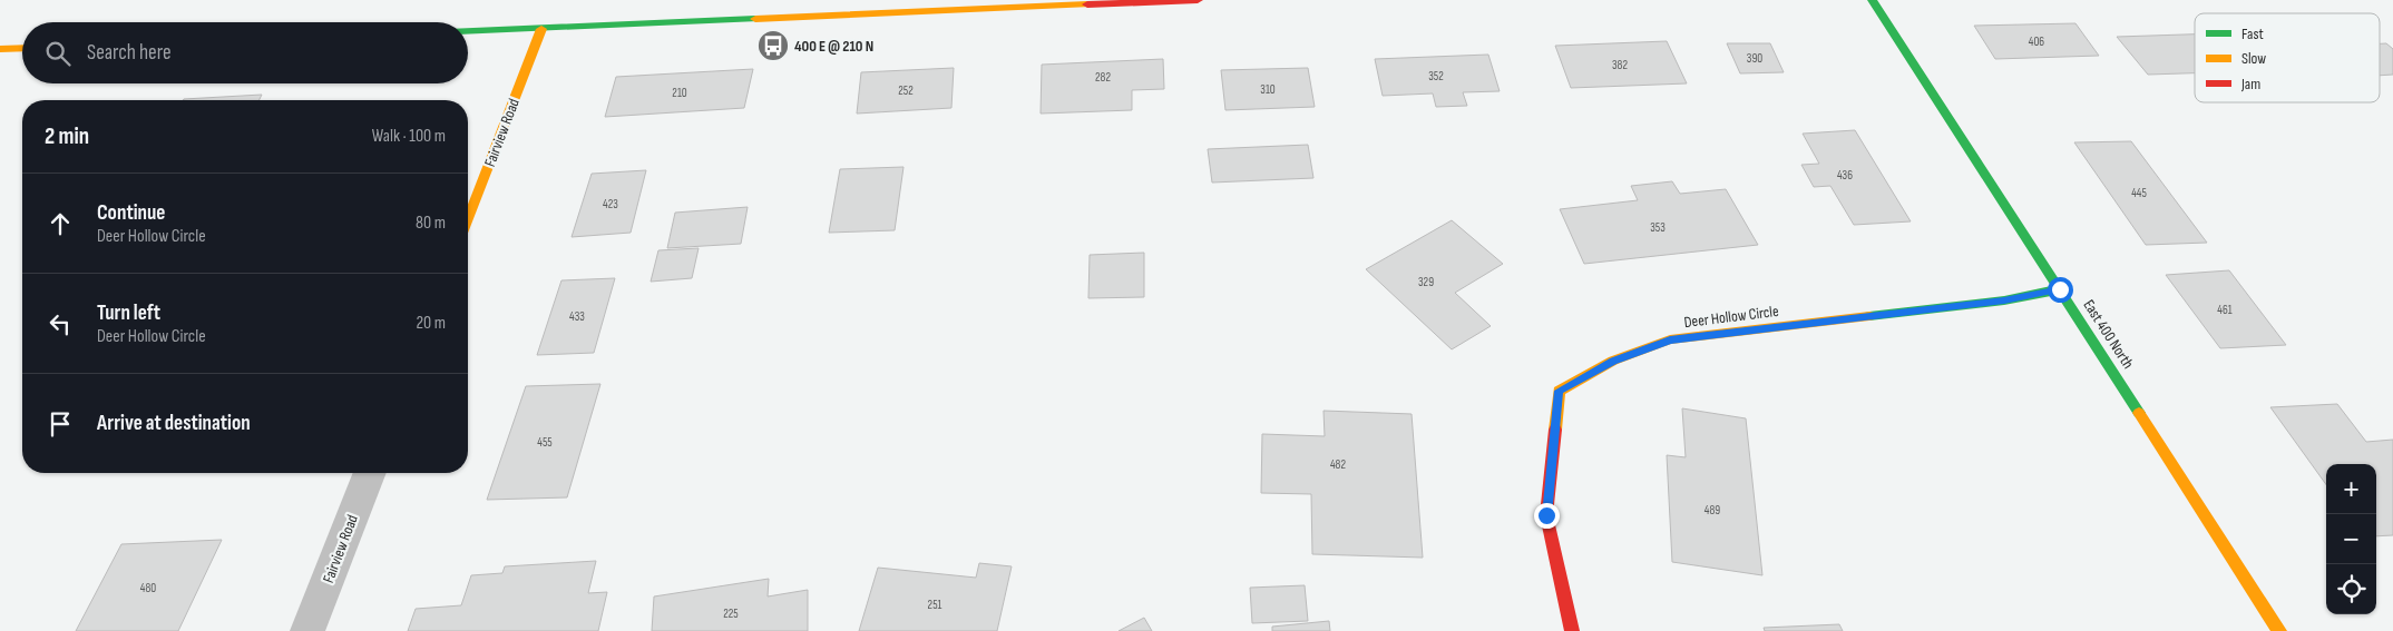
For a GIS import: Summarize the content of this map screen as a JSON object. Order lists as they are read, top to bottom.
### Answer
{
  "streets": {
    "street": ["Fairview Road", "Deer Hollow Circle", "East 400 North"]
  },
  "crossings": [
    ["Deer Hollow Circle", "East 400 North"]
  ],
  "places": {
    "bus stop": ["400 E @ 210 N"]
  },
  "house_numbers": [
    "406",
    "390",
    "382",
    "352",
    "282",
    "310",
    "252",
    "210",
    "436",
    "445",
    "423",
    "353",
    "329",
    "461",
    "433",
    "455",
    "482",
    "489",
    "480",
    "251",
    "225"
  ],
  "legend": ["Fast", "Slow", "Jam"],
  "page": {
    "search": "Search here",
    "heading": ["2 min", "Walk · 100 m"],
    "list": [
      ["Continue", "Deer Hollow Circle", "80 m"],
      ["Turn left", "Deer Hollow Circle", "20 m"],
      "Arrive at destination"
    ],
    "map_buttons": ["+", "−"]
  }
}
